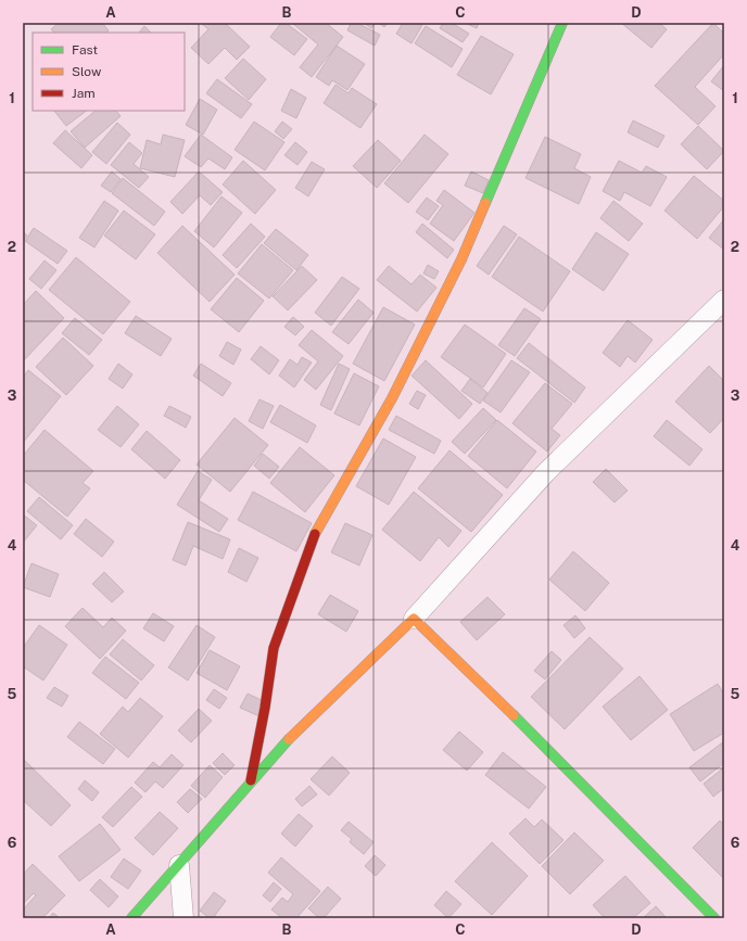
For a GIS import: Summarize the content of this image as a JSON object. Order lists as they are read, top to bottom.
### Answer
{
  "legend": ["Fast", "Slow", "Jam"],
  "grid": {
    "columns": [
      "A",
      "B",
      "C",
      "D"
    ],
    "rows": [
      "1",
      "2",
      "3",
      "4",
      "5",
      "6"
    ]
  }
}
